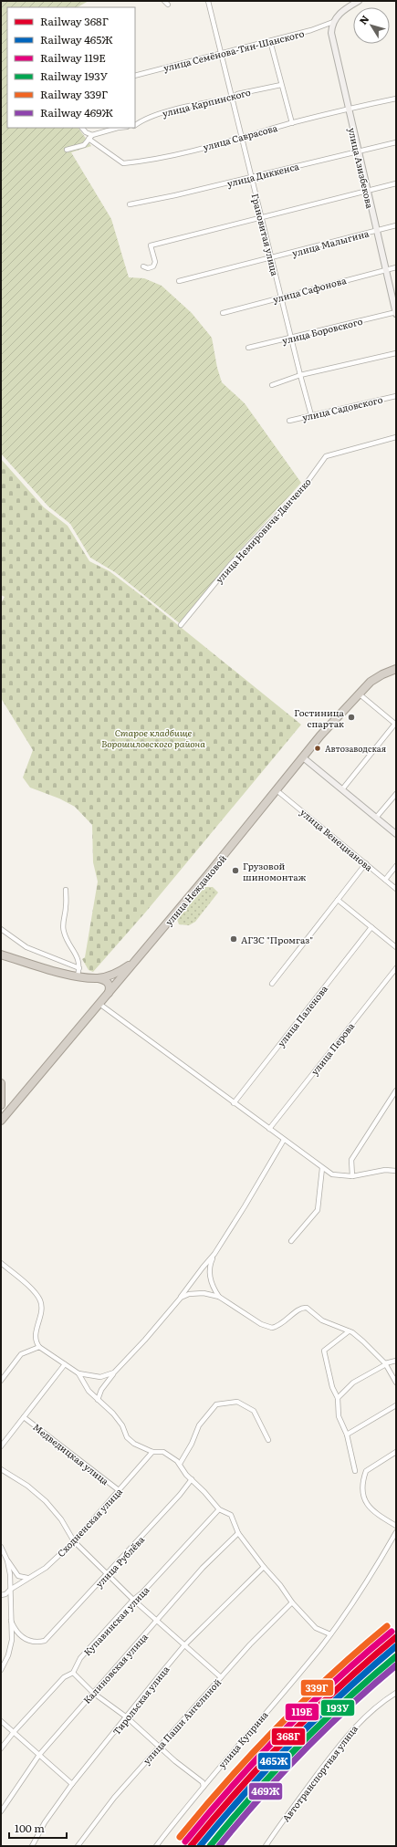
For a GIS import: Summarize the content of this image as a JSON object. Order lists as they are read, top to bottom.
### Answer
{
  "streets": {
    "highway": ["улица Неждановой"],
    "main road": ["улица Азизбекова"],
    "street": [
      "улица Семёнова-Тян-Шанского",
      "улица Карпинского",
      "улица Саврасова",
      "улица Диккенса",
      "Грановитая улица",
      "улица Малыгина",
      "улица Сафонова",
      "улица Боровского",
      "улица Садовского",
      "улица Немировича-Данченко",
      "улица Венецианова",
      "улица Паленова",
      "улица Перова",
      "Медведицкая улица",
      "Сходненская улица",
      "улица Рублёва",
      "Купавинская улица",
      "Калиновская улица",
      "Тирольская улица",
      "улица Паши Ангелиной",
      "улица Куприна",
      "Автотранспортная улица"
    ]
  },
  "crossings": [
    ["улица Семёнова-Тян-Шанского", "улица Азизбекова"],
    ["улица Семёнова-Тян-Шанского", "Грановитая улица"],
    ["улица Карпинского", "Грановитая улица"],
    ["улица Саврасова", "улица Азизбекова"],
    ["улица Саврасова", "Грановитая улица"],
    ["улица Азизбекова", "улица Диккенса"],
    ["улица Азизбекова", "улица Малыгина"],
    ["улица Азизбекова", "улица Сафонова"],
    ["улица Азизбекова", "улица Боровского"],
    ["улица Диккенса", "Грановитая улица"],
    ["Грановитая улица", "улица Малыгина"],
    ["Грановитая улица", "улица Сафонова"],
    ["Грановитая улица", "улица Боровского"],
    ["Грановитая улица", "улица Садовского"],
    ["улица Венецианова", "улица Неждановой"],
    ["Медведицкая улица", "Сходненская улица"]
  ],
  "parks": ["Старое кладбище Ворошиловского района"],
  "places": [
    "Гостиница спартак",
    "Автозаводская",
    "Грузовой шиномонтаж",
    "АГЗС \"Промгаз\""
  ],
  "lines": [
    "rail line 339Г",
    "rail line 119Е",
    "rail line 368Г",
    "rail line 465Ж",
    "rail line 193У",
    "rail line 469Ж"
  ],
  "legend": [
    "Railway 368Г",
    "Railway 465Ж",
    "Railway 119Е",
    "Railway 193У",
    "Railway 339Г",
    "Railway 469Ж"
  ],
  "scale_bar": "100 m",
  "north": "top left"
}
